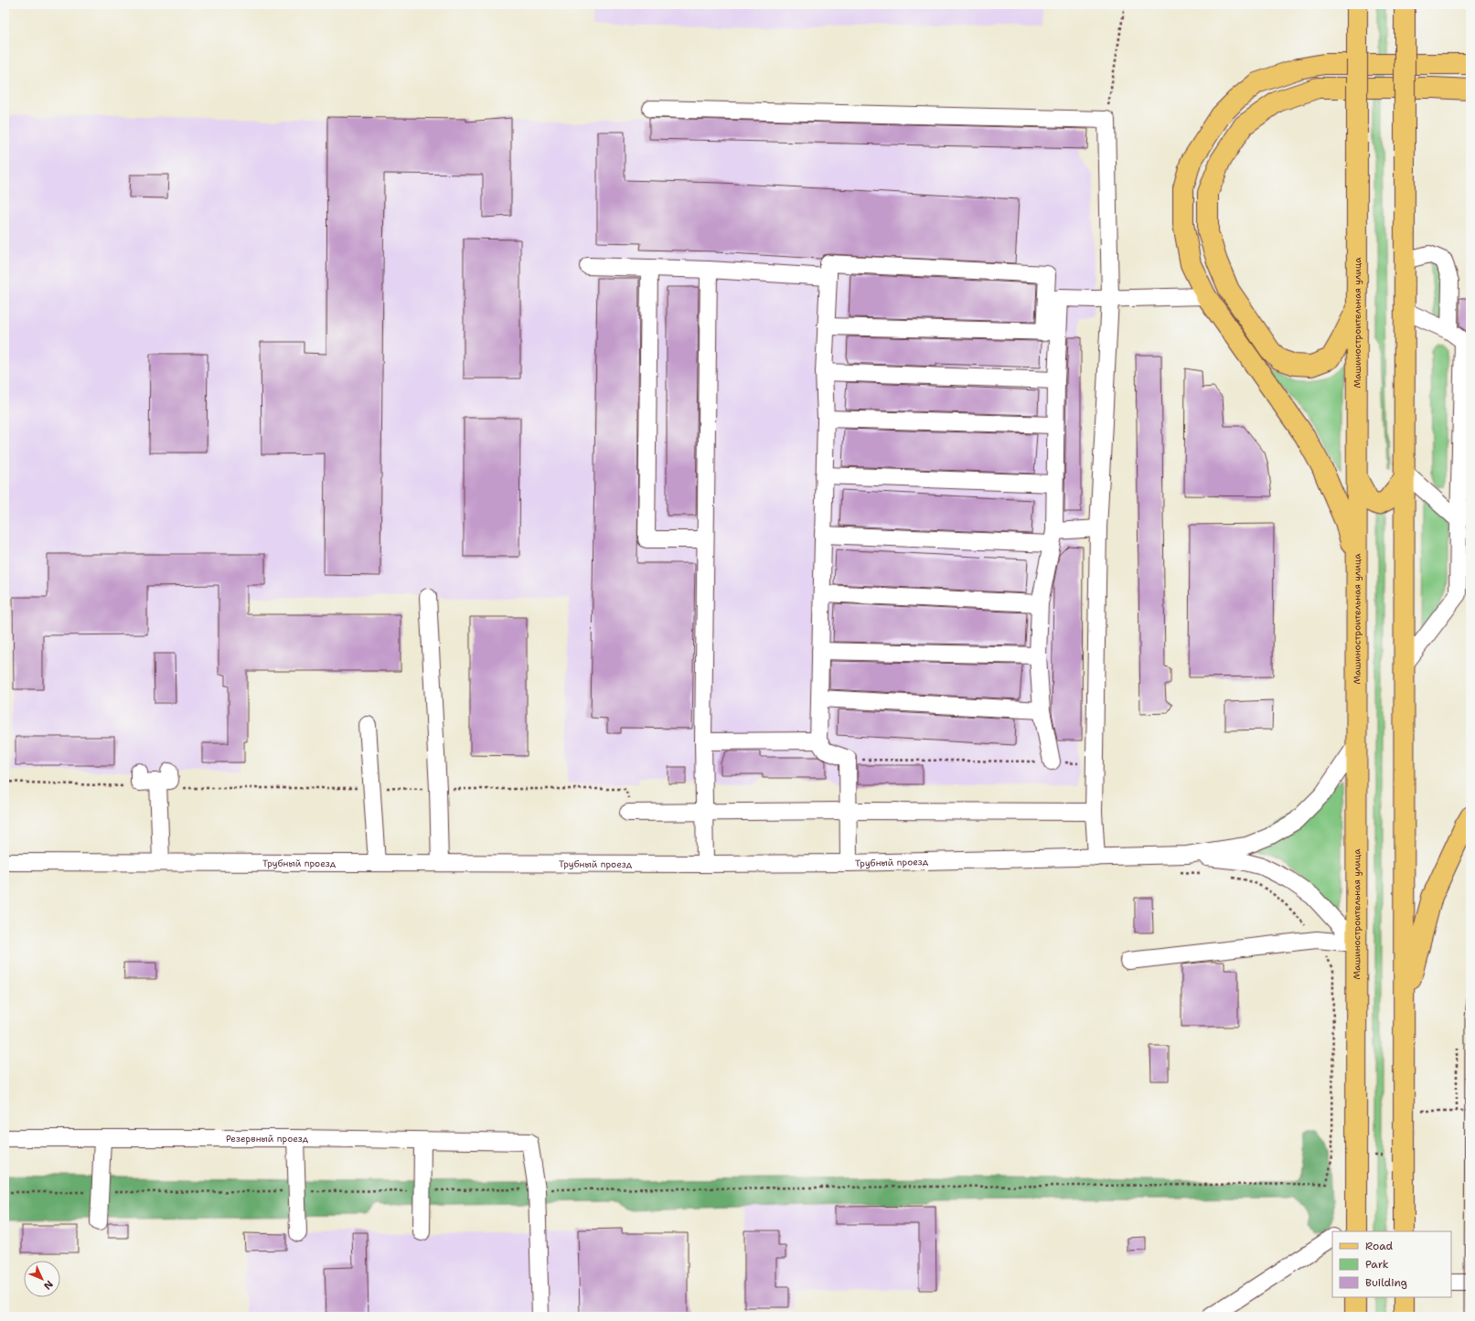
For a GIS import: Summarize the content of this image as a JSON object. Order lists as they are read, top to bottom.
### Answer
{
  "streets": {
    "main road": ["Машиностроительная улица"],
    "street": ["Трубный проезд", "Резервный проезд"]
  },
  "legend": ["Road", "Park", "Building"],
  "north": "bottom right"
}
